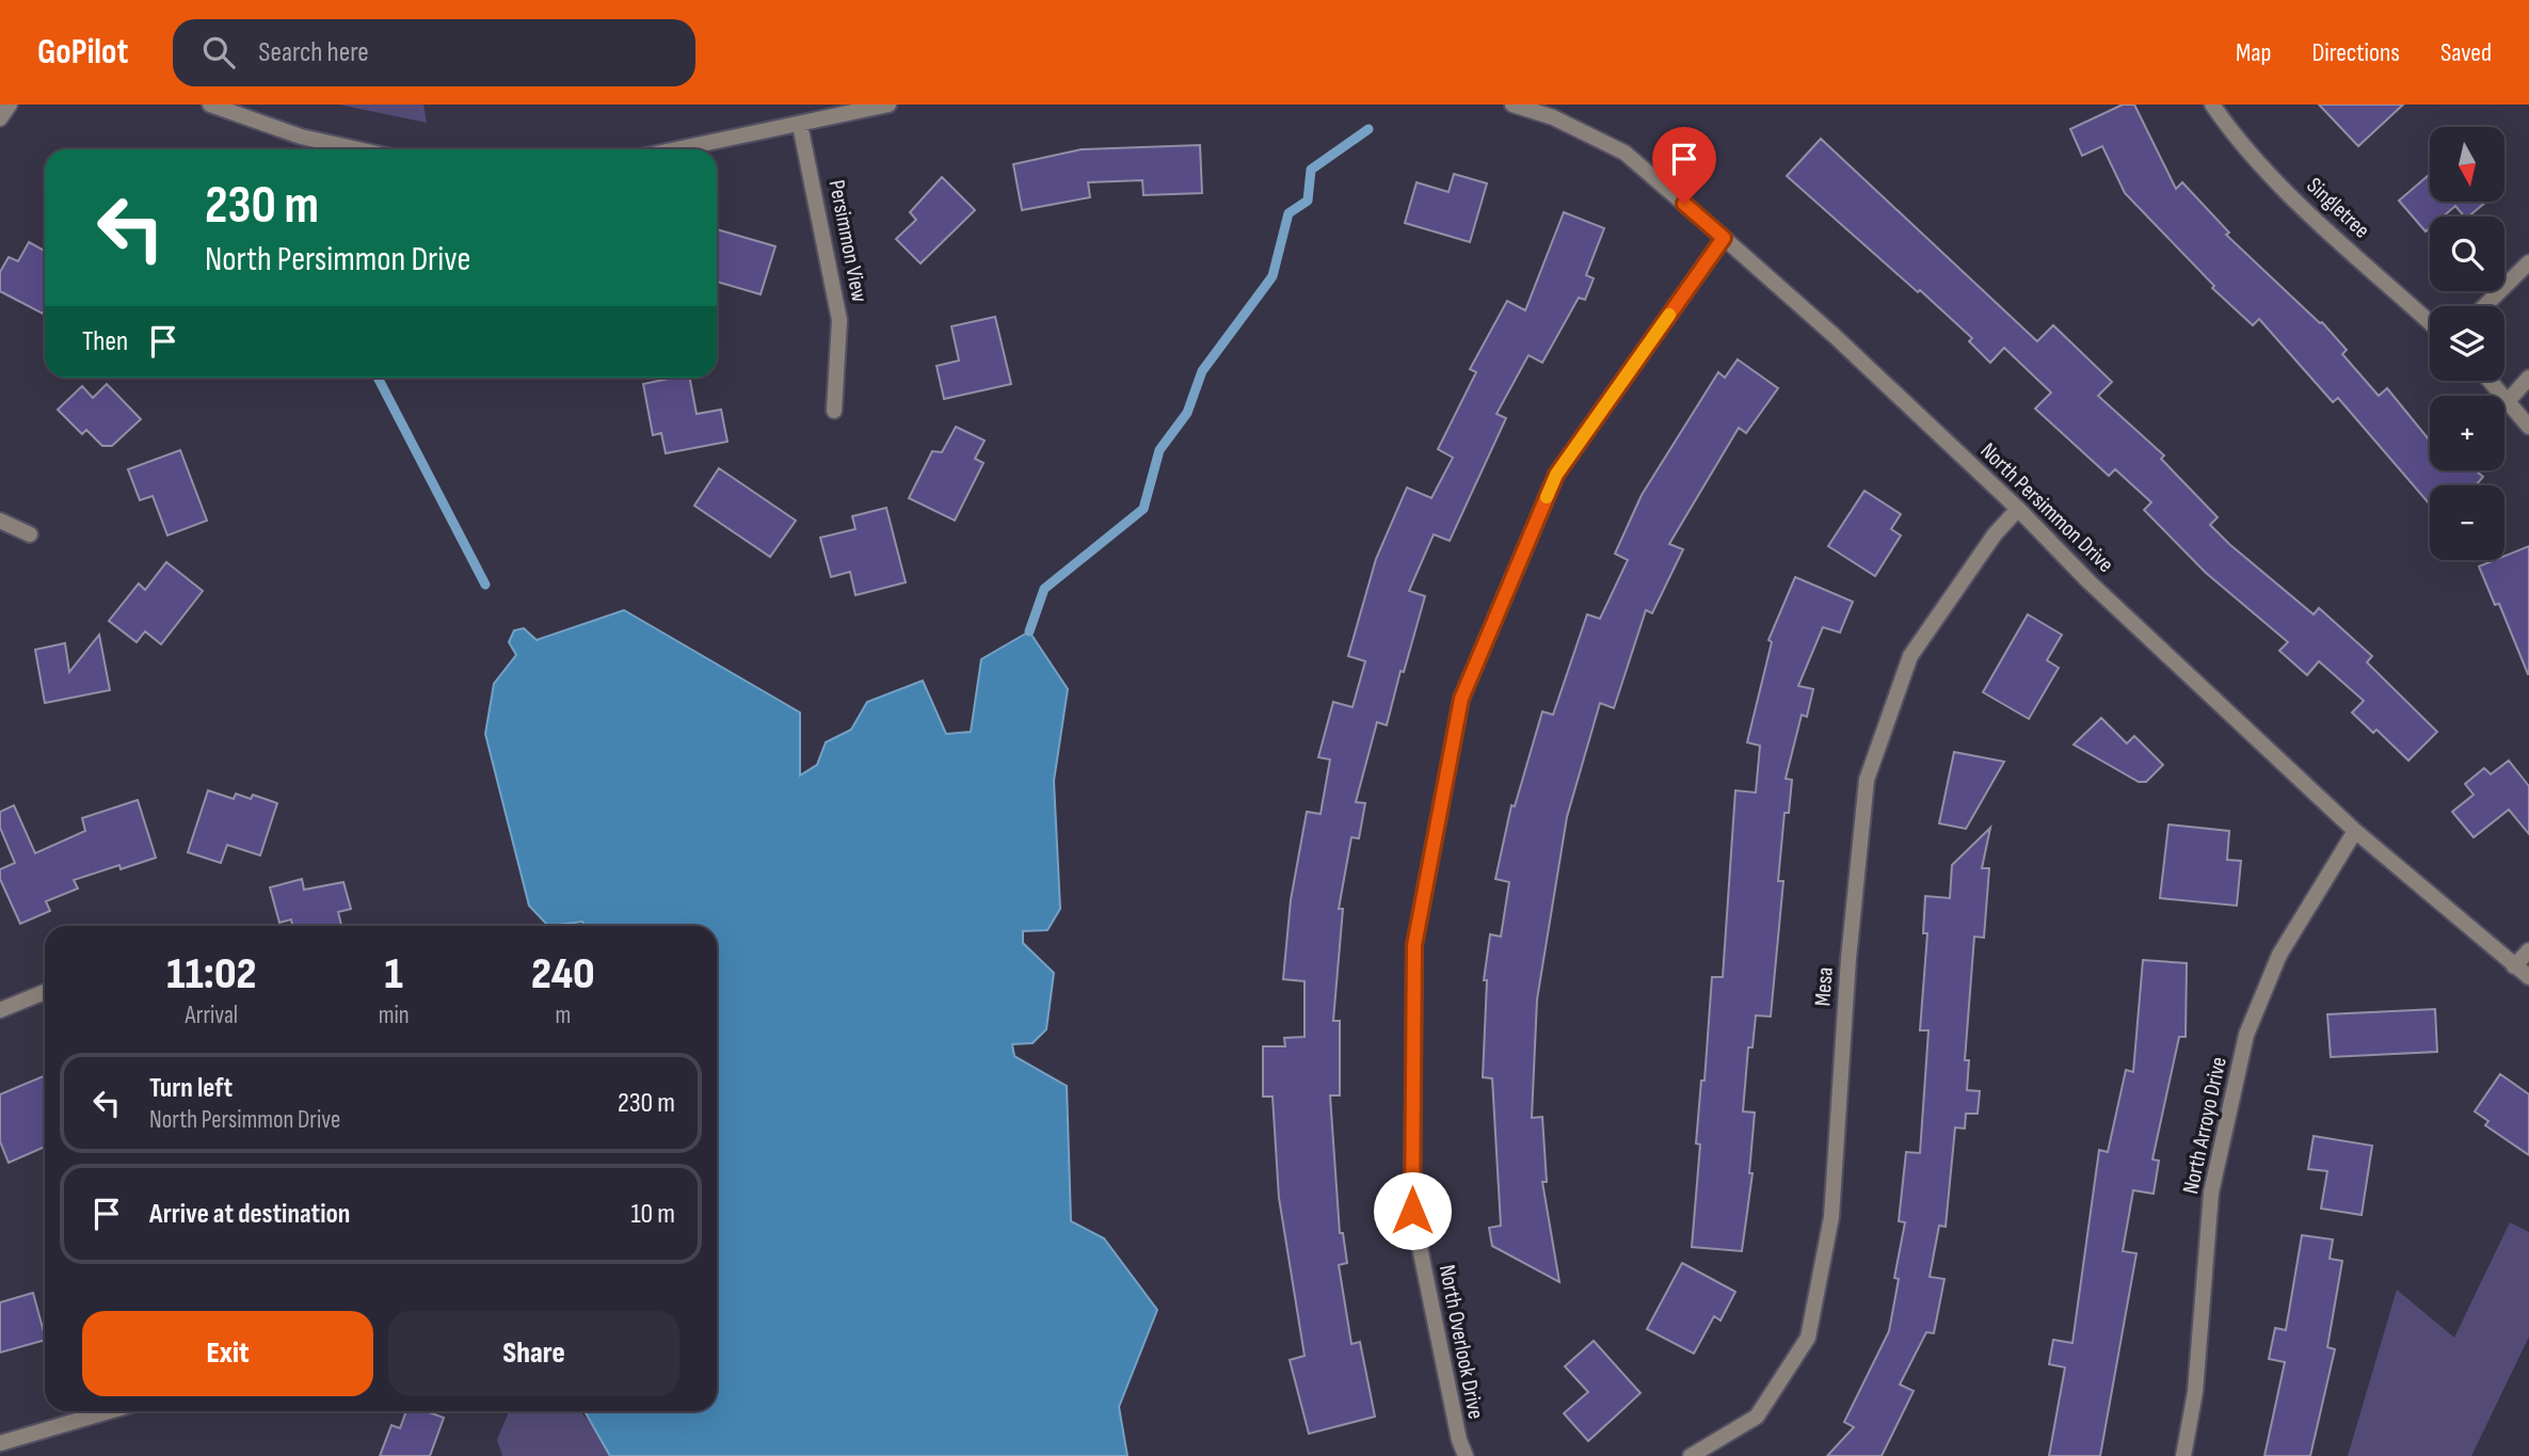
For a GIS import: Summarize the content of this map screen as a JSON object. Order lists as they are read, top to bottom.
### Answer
{
  "streets": {
    "street": [
      "Singletree",
      "Persimmon View",
      "North Persimmon Drive",
      "Mesa",
      "North Arroyo Drive",
      "North Overlook Drive"
    ]
  },
  "crossings": [
    ["North Persimmon Drive", "Mesa"],
    ["North Persimmon Drive", "North Arroyo Drive"],
    ["North Persimmon Drive", "North Overlook Drive"]
  ],
  "north": "bottom",
  "page": {
    "header": "GoPilot",
    "search": "Search here",
    "nav": ["Map", "Directions", "Saved"],
    "map_buttons": ["+", "−"],
    "turn": ["230 m", "North Persimmon Drive"],
    "then": "Then",
    "eta": [
      "11:02",
      "Arrival",
      "1",
      "min",
      "240",
      "m"
    ],
    "list": [
      {
        "name": "Turn left",
        "note": "North Persimmon Drive",
        "value": "230 m"
      },
      {
        "name": "Arrive at destination",
        "value": "10 m"
      }
    ],
    "buttons": ["Exit", "Share"]
  }
}
